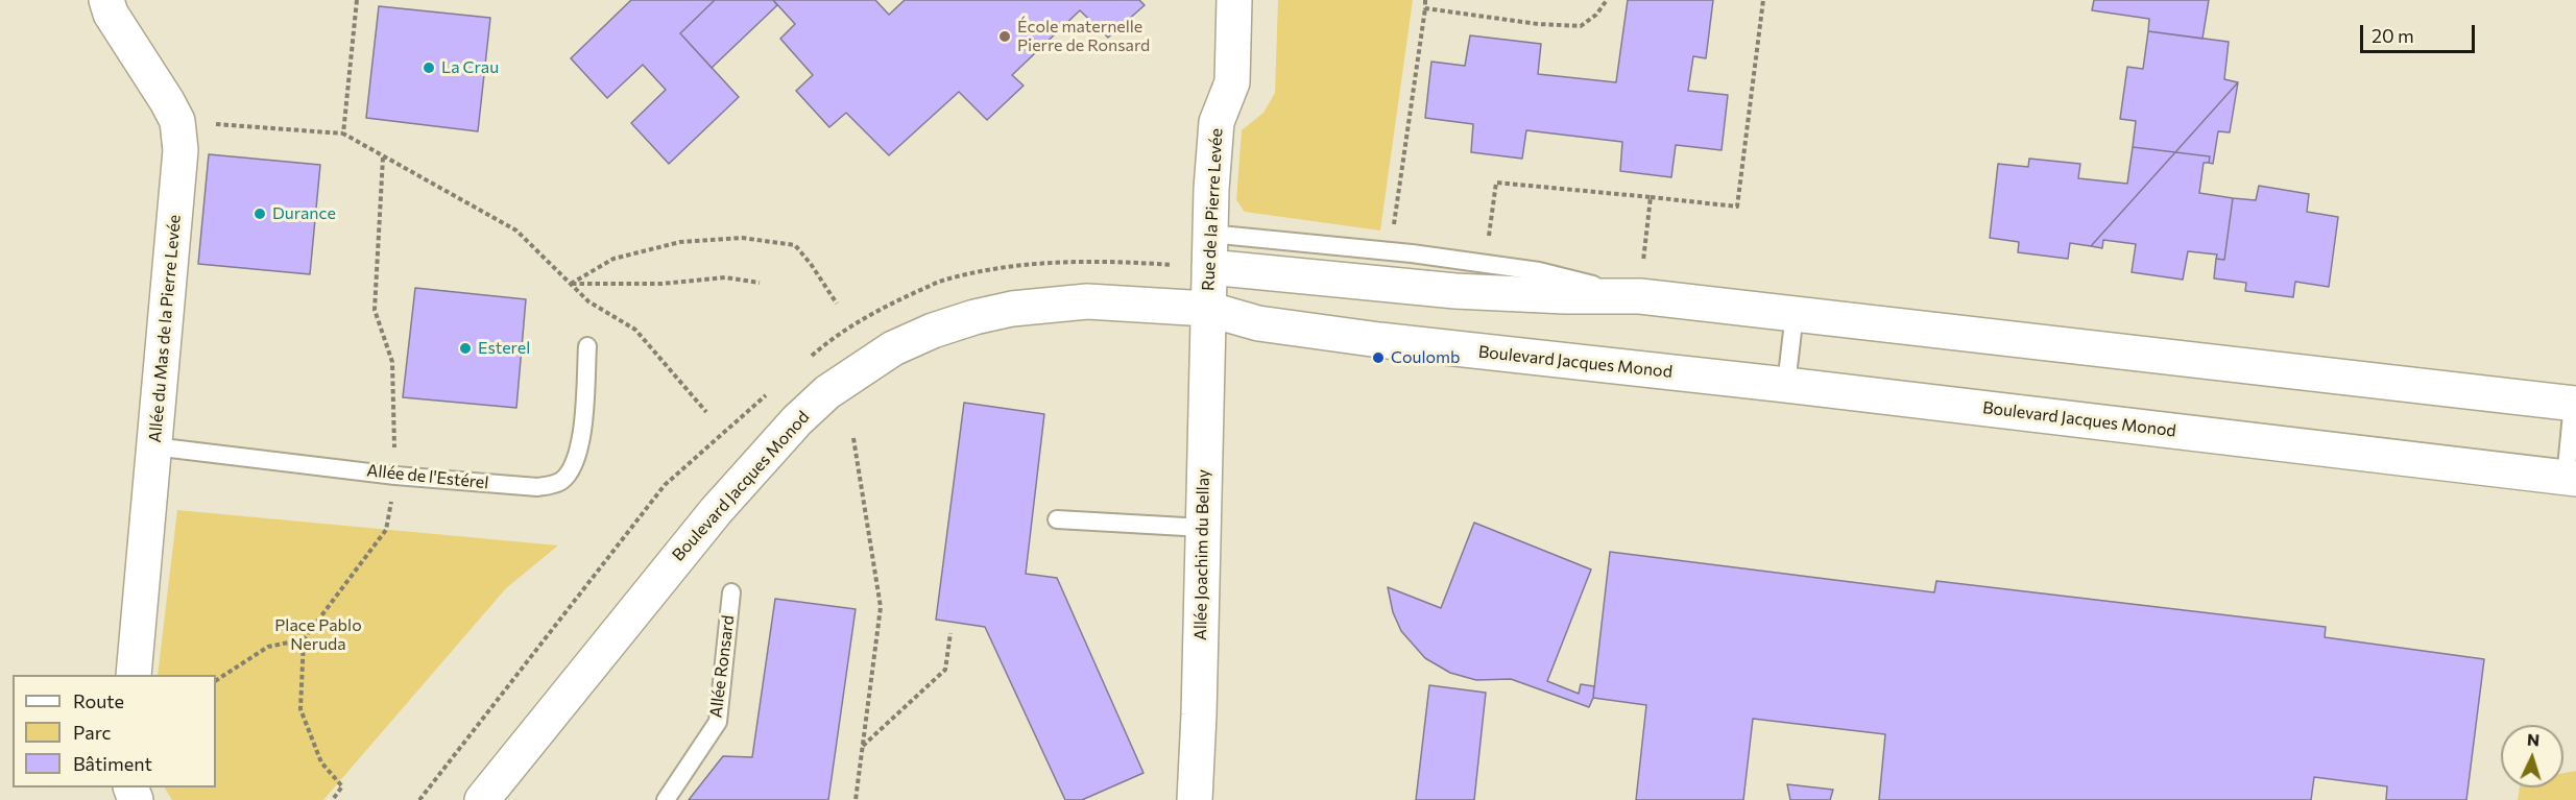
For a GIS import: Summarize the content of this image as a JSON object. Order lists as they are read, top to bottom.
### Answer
{
  "streets": {
    "street": [
      "Rue de la Pierre Levée",
      "Allée du Mas de la Pierre Levée",
      "Boulevard Jacques Monod",
      "Allée Joachim du Bellay"
    ],
    "lane": ["Allée de l'Estérel", "Allée Ronsard"]
  },
  "crossings": [
    ["Rue de la Pierre Levée", "Boulevard Jacques Monod"],
    ["Rue de la Pierre Levée", "Allée Joachim du Bellay"],
    ["Allée du Mas de la Pierre Levée", "Allée de l'Estérel"],
    ["Boulevard Jacques Monod", "Allée Joachim du Bellay"]
  ],
  "parks": ["Place Pablo Neruda"],
  "places": [
    "École maternelle Pierre de Ronsard",
    "La Crau",
    "Durance",
    "Esterel",
    "Coulomb"
  ],
  "legend": ["Route", "Parc", "Bâtiment"],
  "scale_bar": "20 m",
  "north": "top"
}
